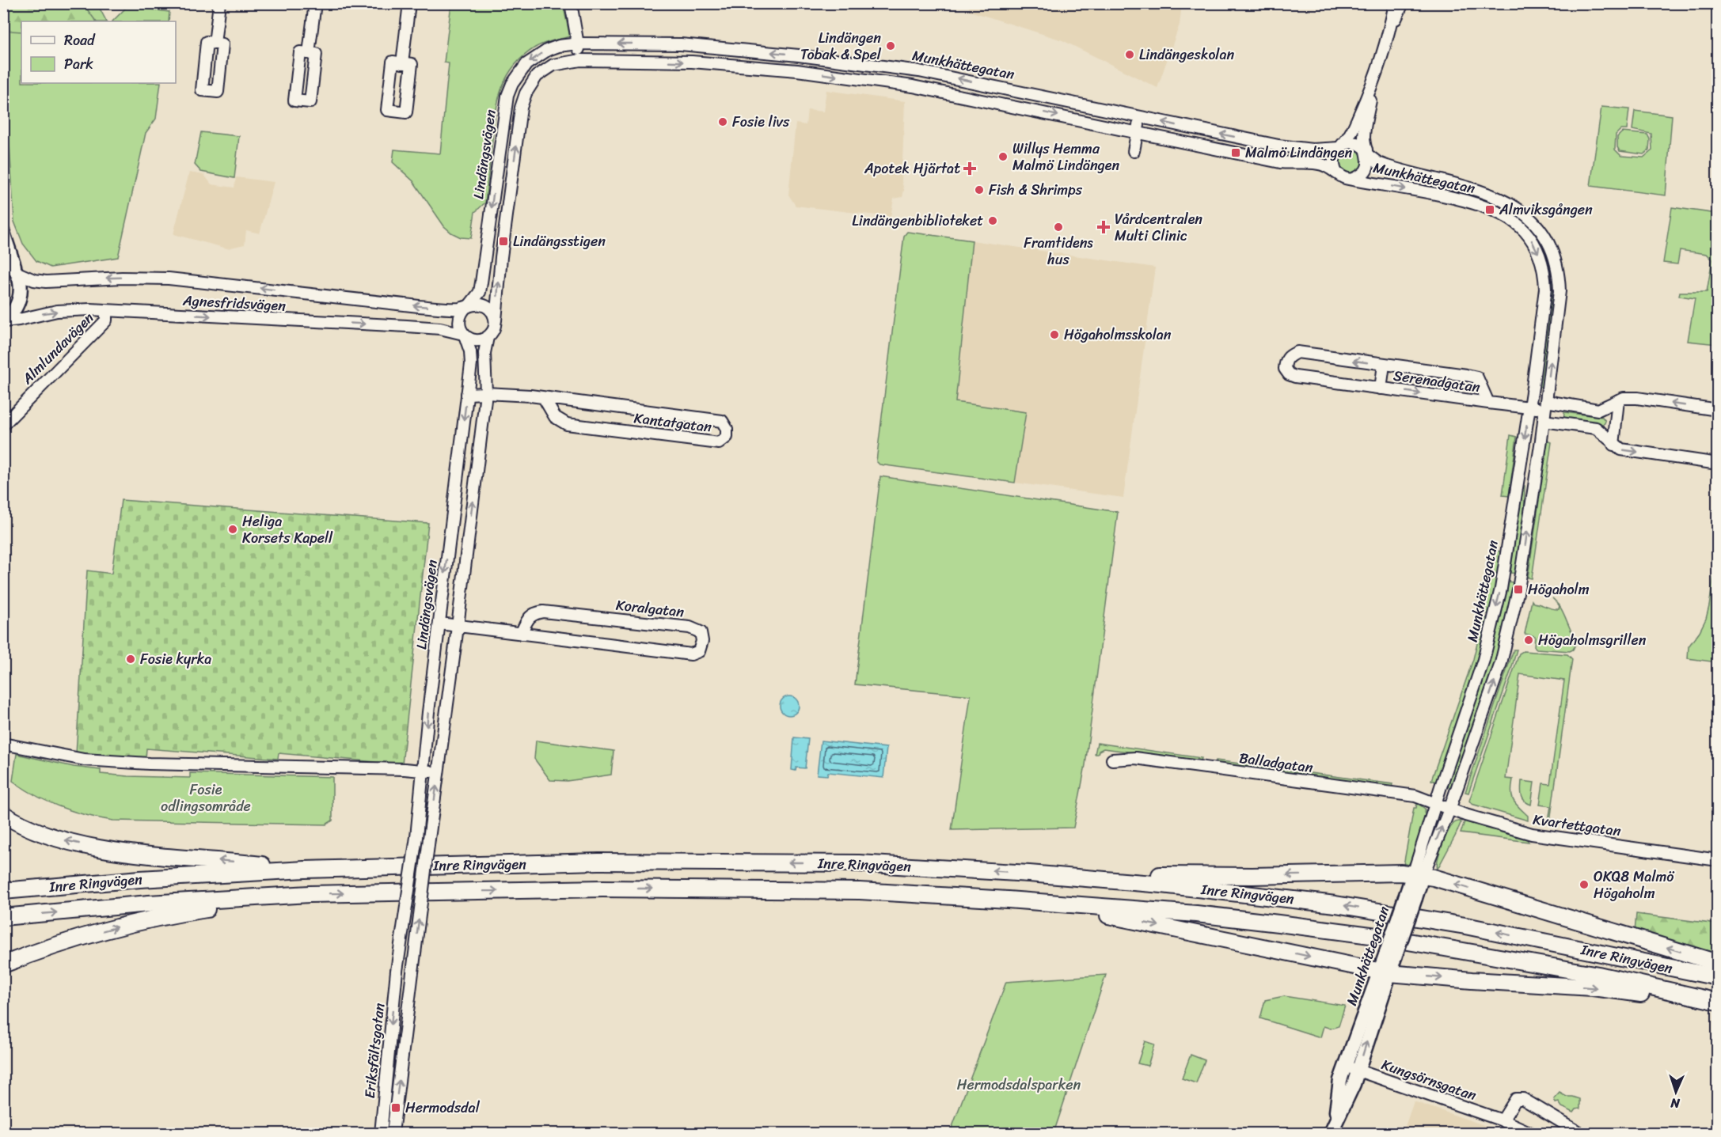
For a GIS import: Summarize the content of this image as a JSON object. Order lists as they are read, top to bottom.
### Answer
{
  "streets": {
    "highway": ["Inre Ringvägen"],
    "main road": ["Munkhättegatan"],
    "street": [
      "Lindängsvägen",
      "Agnesfridsvägen",
      "Almlundavägen",
      "Serenadgatan",
      "Kantatgatan",
      "Koralgatan",
      "Balladgatan",
      "Kvartettgatan",
      "Eriksfältsgatan",
      "Kungsörnsgatan"
    ]
  },
  "crossings": [
    ["Munkhättegatan", "Lindängsvägen"],
    ["Munkhättegatan", "Serenadgatan"],
    ["Munkhättegatan", "Balladgatan"],
    ["Munkhättegatan", "Kvartettgatan"],
    ["Munkhättegatan", "Kungsörnsgatan"],
    ["Lindängsvägen", "Agnesfridsvägen"],
    ["Lindängsvägen", "Kantatgatan"],
    ["Lindängsvägen", "Koralgatan"],
    ["Lindängsvägen", "Eriksfältsgatan"],
    ["Agnesfridsvägen", "Almlundavägen"],
    ["Balladgatan", "Kvartettgatan"]
  ],
  "parks": ["Fosie odlingsområde", "Hermodsdalsparken"],
  "places": {
    "other": [
      "Lindängen Tobak & Spel",
      "Lindängeskolan",
      "Fosie livs",
      "Willys Hemma Malmö Lindängen",
      "Fish & Shrimps",
      "Lindängenbiblioteket",
      "Framtidens hus",
      "Högaholmsskolan",
      "Heliga Korsets Kapell",
      "Högaholmsgrillen",
      "Fosie kyrka",
      "OKQ8 Malmö Högaholm"
    ],
    "transit": [
      "Malmö Lindängen",
      "Almviksgången",
      "Lindängsstigen",
      "Högaholm",
      "Hermodsdal"
    ],
    "health": ["Apotek Hjärtat", "Vårdcentralen Multi Clinic"]
  },
  "legend": ["Road", "Park"],
  "north": "bottom"
}
